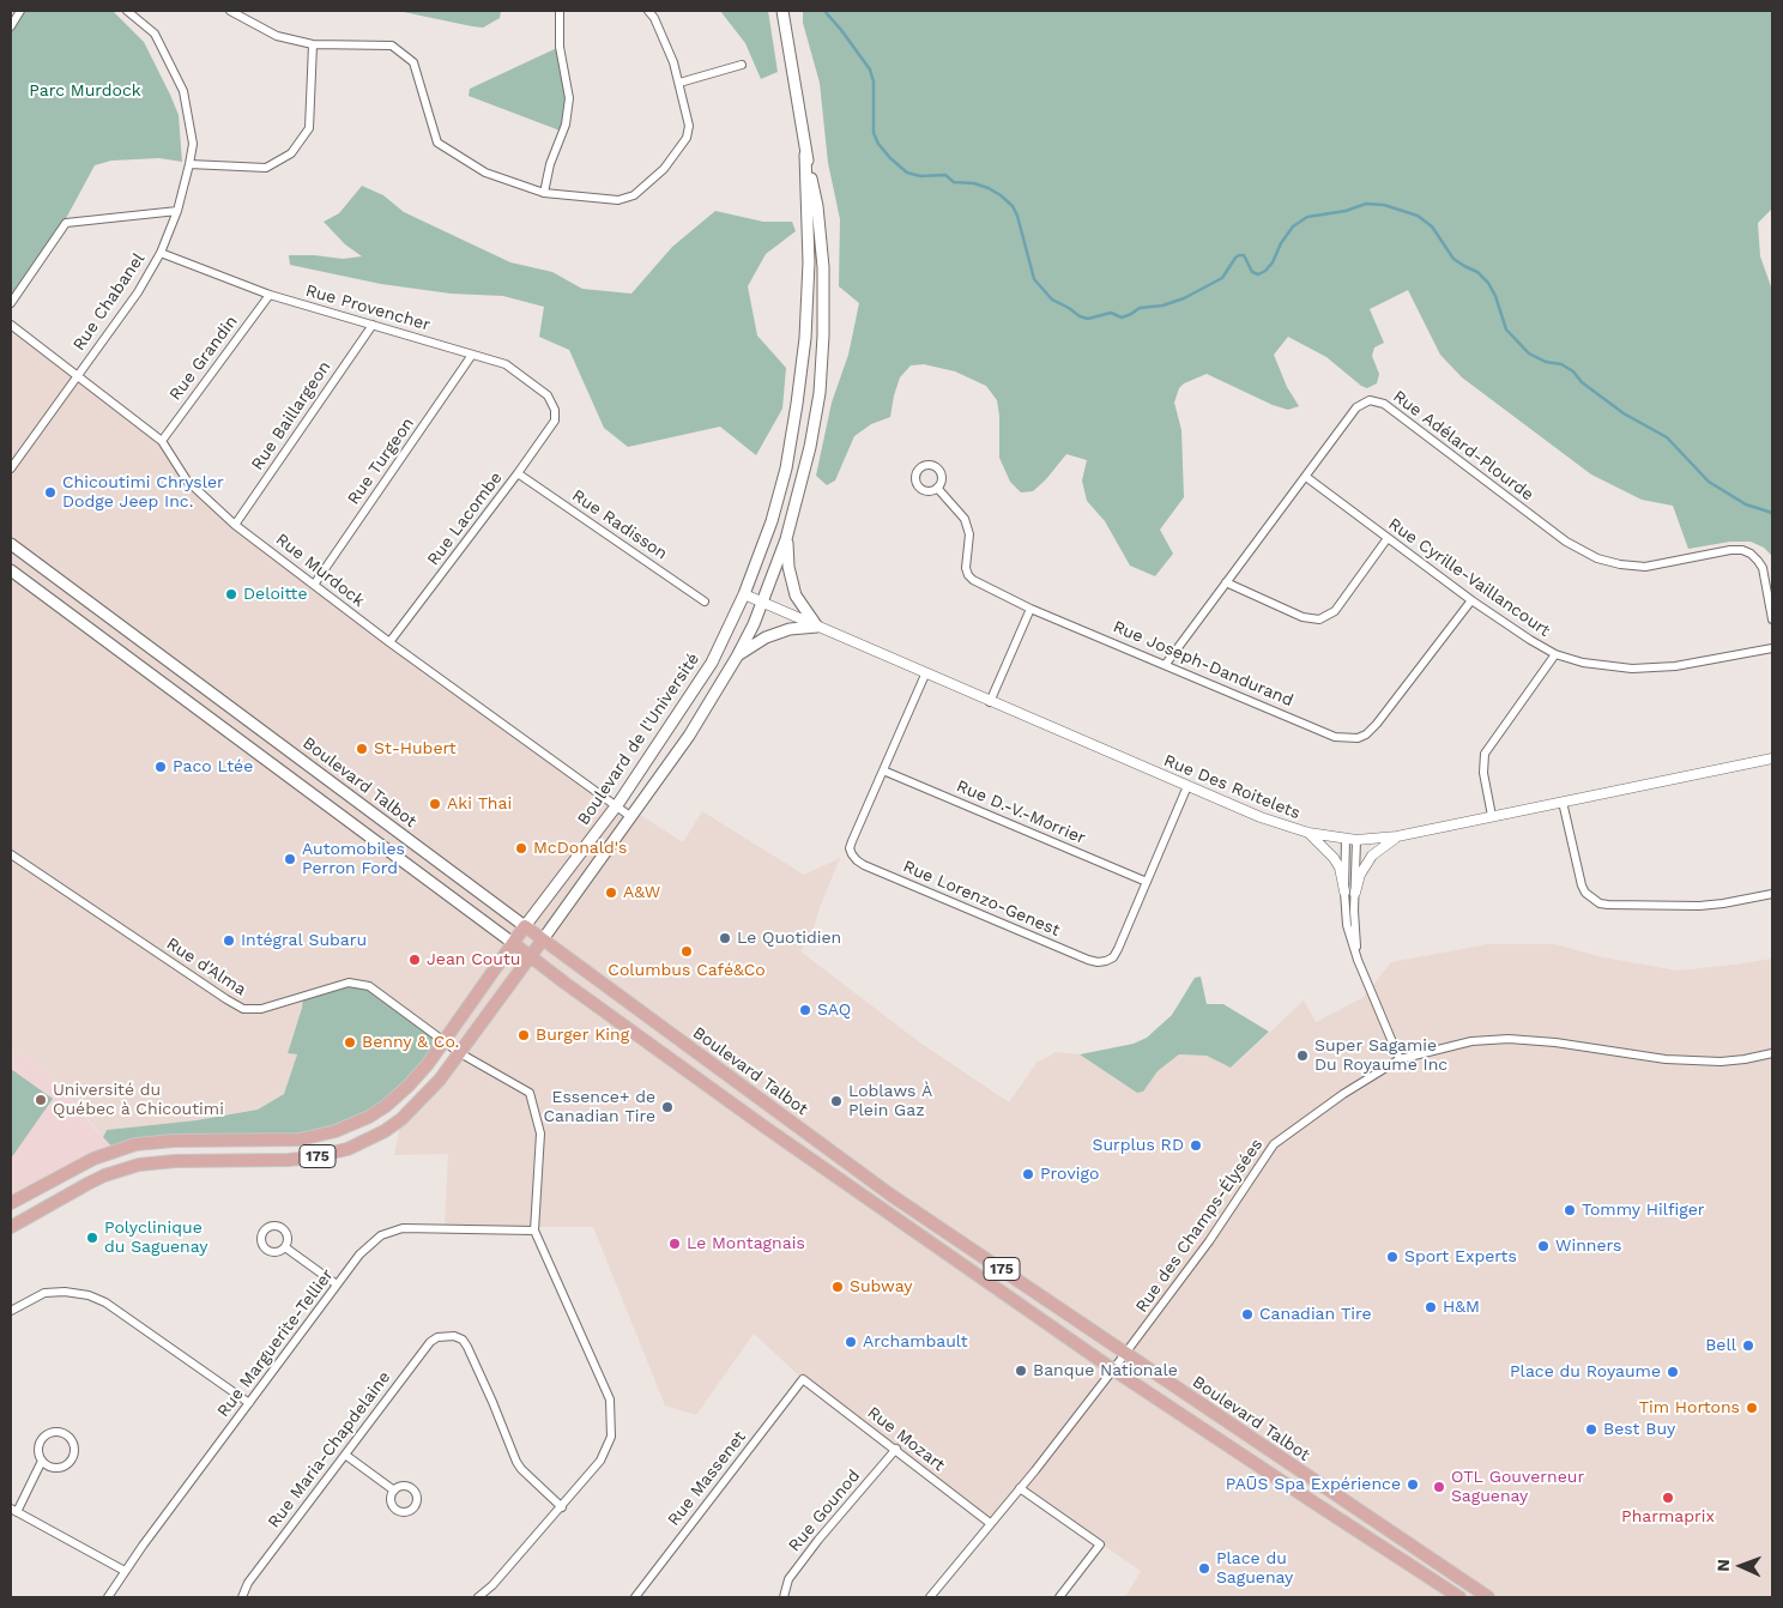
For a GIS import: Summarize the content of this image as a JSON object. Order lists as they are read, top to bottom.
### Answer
{
  "streets": {
    "main road": ["Boulevard de l'Université", "Boulevard Talbot", "175"],
    "street": [
      "Rue Chabanel",
      "Rue Provencher",
      "Rue Grandin",
      "Rue Baillargeon",
      "Rue Adélard-Plourde",
      "Rue Turgeon",
      "Rue Lacombe",
      "Rue Radisson",
      "Rue Murdock",
      "Rue Cyrille-Vaillancourt",
      "Rue Joseph-Dandurand",
      "Rue Des Roitelets",
      "Rue D.-V.-Morrier",
      "Rue Lorenzo-Genest",
      "Rue d'Alma",
      "Rue des Champs-Élysées",
      "Rue Marguerite-Tellier",
      "Rue Mozart",
      "Rue Maria-Chapdelaine",
      "Rue Massenet",
      "Rue Gounod"
    ]
  },
  "crossings": [
    ["Rue Chabanel", "Rue Provencher"],
    ["Rue Chabanel", "Rue Murdock"],
    ["Rue Provencher", "Rue Grandin"],
    ["Rue Provencher", "Rue Baillargeon"],
    ["Rue Provencher", "Rue Turgeon"],
    ["Rue Provencher", "Rue Lacombe"],
    ["Rue Grandin", "Rue Murdock"],
    ["Rue Baillargeon", "Rue Murdock"],
    ["Rue Adélard-Plourde", "Rue Cyrille-Vaillancourt"],
    ["Rue Adélard-Plourde", "Rue Joseph-Dandurand"],
    ["Rue Turgeon", "Rue Murdock"],
    ["Rue Lacombe", "Rue Radisson"],
    ["Rue Lacombe", "Rue Murdock"],
    ["Rue Murdock", "Boulevard de l'Université"],
    ["Rue Cyrille-Vaillancourt", "Rue Joseph-Dandurand"],
    ["Boulevard de l'Université", "Boulevard Talbot"],
    ["Boulevard de l'Université", "Rue Des Roitelets"],
    ["Boulevard de l'Université", "Rue d'Alma"],
    ["Boulevard de l'Université", "175"],
    ["Boulevard Talbot", "Rue des Champs-Élysées"],
    ["Rue Des Roitelets", "Rue Lorenzo-Genest"],
    ["Rue D.-V.-Morrier", "Rue Lorenzo-Genest"],
    ["Rue d'Alma", "Rue Marguerite-Tellier"],
    ["175", "Rue des Champs-Élysées"],
    ["Rue des Champs-Élysées", "Rue Mozart"],
    ["Rue Mozart", "Rue Massenet"],
    ["Rue Mozart", "Rue Gounod"]
  ],
  "parks": ["Parc Murdock"],
  "places": [
    "Chicoutimi Chrysler Dodge Jeep Inc.",
    "Deloitte",
    "St-Hubert",
    "Paco Ltée",
    "Aki Thai",
    "McDonald's",
    "Automobiles Perron Ford",
    "A&W",
    "Le Quotidien",
    "Intégral Subaru",
    "Columbus Café&Co",
    "Jean Coutu",
    "SAQ",
    "Burger King",
    "Benny & Co.",
    "Super Sagamie Du Royaume Inc",
    "Université du Québec à Chicoutimi",
    "Loblaws À Plein Gaz",
    "Essence+ de Canadian Tire",
    "Surplus RD",
    "Provigo",
    "Tommy Hilfiger",
    "Polyclinique du Saguenay",
    "Le Montagnais",
    "Winners",
    "Sport Experts",
    "Subway",
    "H&M",
    "Canadian Tire",
    "Archambault",
    "Bell",
    "Banque Nationale",
    "Place du Royaume",
    "Tim Hortons",
    "Best Buy",
    "PAŪS Spa Expérience",
    "OTL Gouverneur Saguenay",
    "Pharmaprix",
    "Place du Saguenay"
  ],
  "north": "left"
}
